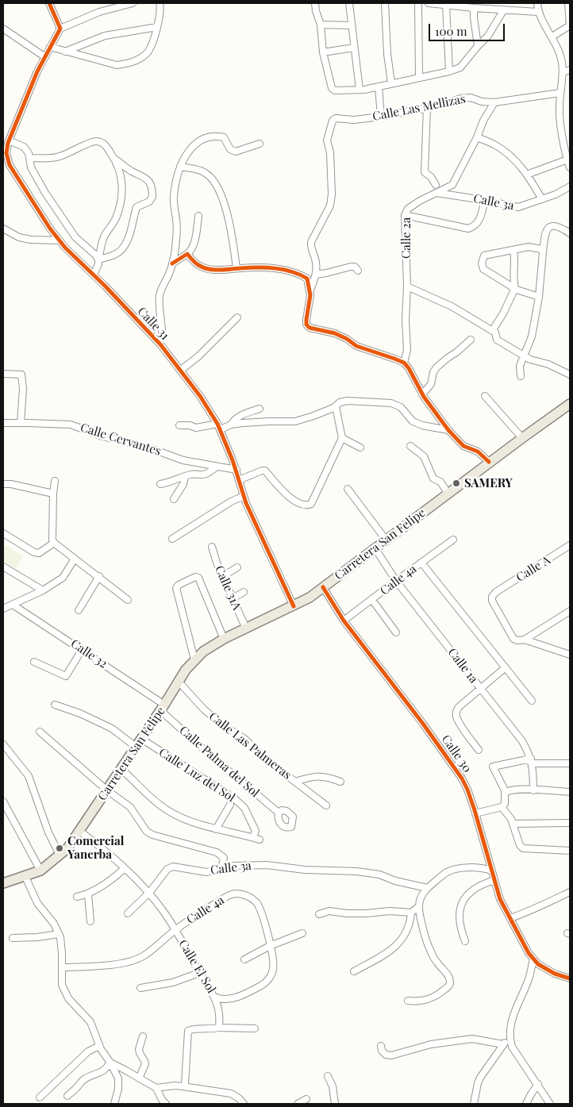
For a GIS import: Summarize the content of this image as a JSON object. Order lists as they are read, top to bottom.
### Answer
{
  "streets": {
    "main road": ["Carretera San Felipe"],
    "street": [
      "Calle Las Mellizas",
      "Calle 3a",
      "Calle 2a",
      "Calle 31",
      "Calle Cervantes",
      "Calle A",
      "Calle 4a",
      "Calle 31A",
      "Calle 32",
      "Calle 1a",
      "Calle Las Palmeras",
      "Calle 30",
      "Calle Palma del Sol",
      "Calle Luz del Sol",
      "Calle El Sol"
    ]
  },
  "crossings": [
    ["Calle Las Mellizas", "Calle 2a"],
    ["Calle 3a", "Calle 2a"],
    ["Calle 3a", "Calle El Sol"],
    ["Calle 31", "Calle Cervantes"],
    ["Calle 31", "Carretera San Felipe"],
    ["Carretera San Felipe", "Calle 31A"],
    ["Carretera San Felipe", "Calle 32"],
    ["Carretera San Felipe", "Calle 1a"],
    ["Carretera San Felipe", "Calle Las Palmeras"],
    ["Carretera San Felipe", "Calle 30"],
    ["Carretera San Felipe", "Calle Palma del Sol"],
    ["Carretera San Felipe", "Calle Luz del Sol"],
    ["Carretera San Felipe", "Calle El Sol"],
    ["Calle 4a", "Calle 1a"],
    ["Calle 4a", "Calle 30"],
    ["Calle 4a", "Calle El Sol"],
    ["Calle 32", "Calle Palma del Sol"]
  ],
  "places": ["SAMERY", "Comercial Yanerba"],
  "scale_bar": "100 m"
}
